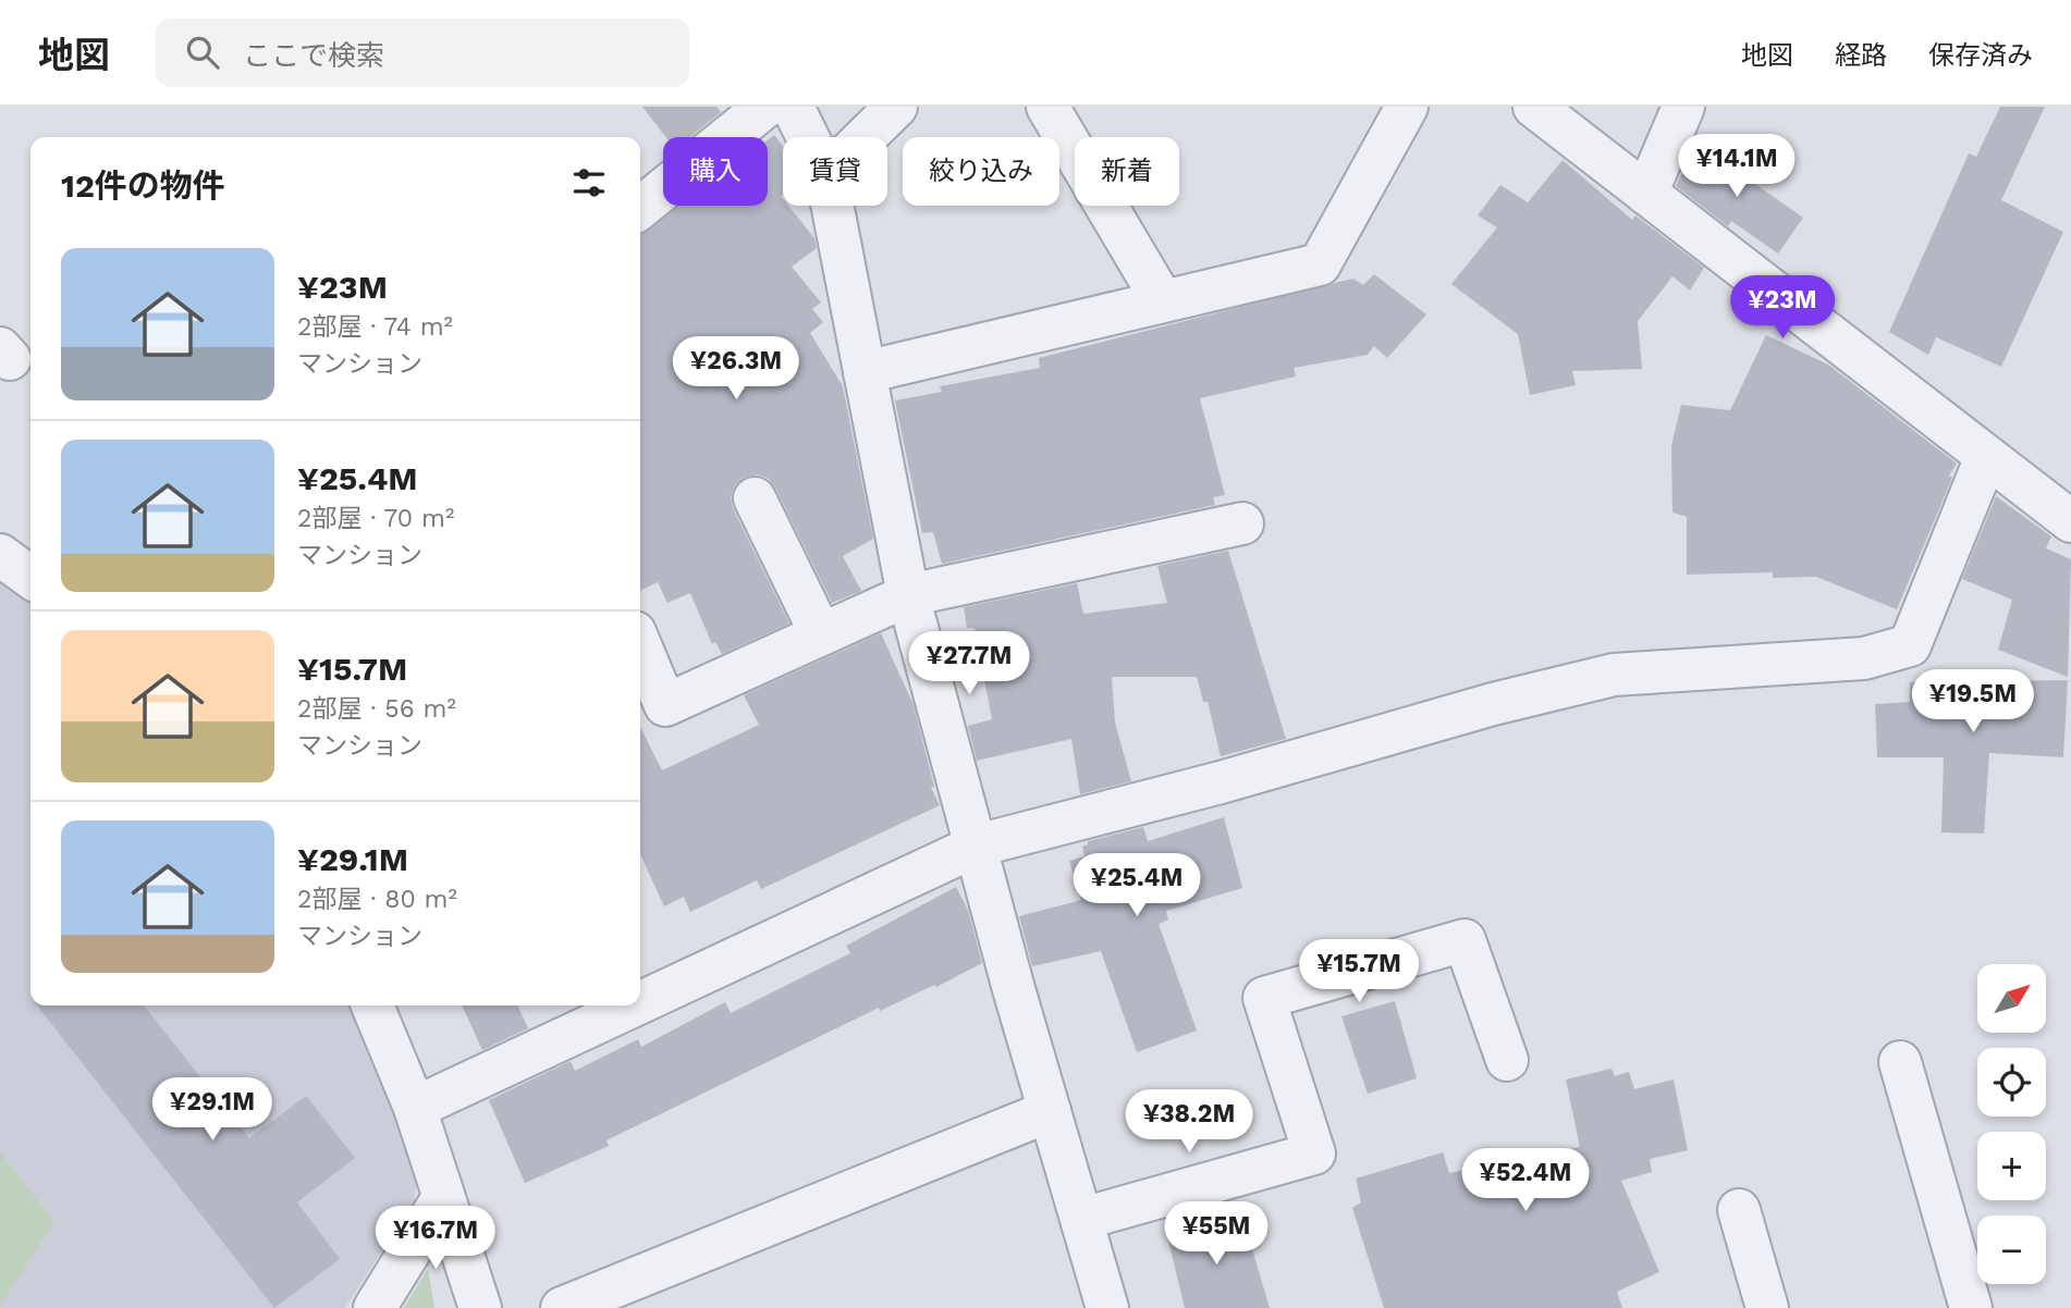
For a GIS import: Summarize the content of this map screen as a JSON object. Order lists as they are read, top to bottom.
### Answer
{
  "north": "top right",
  "page": {
    "header": "地図",
    "search": "ここで検索",
    "nav": ["地図", "経路", "保存済み"],
    "price": [
      "¥14.1M",
      "¥23M",
      "¥26.3M",
      "¥27.7M",
      "¥19.5M",
      "¥25.4M",
      "¥15.7M",
      "¥29.1M",
      "¥38.2M",
      "¥52.4M",
      "¥55M",
      "¥16.7M"
    ],
    "chip": [
      "購入",
      "賃貸",
      "絞り込み",
      "新着"
    ],
    "heading": "12件の物件",
    "list": [
      {
        "name": "¥23M",
        "note": "2部屋 · 74 m² · マンション"
      },
      {
        "name": "¥25.4M",
        "note": "2部屋 · 70 m² · マンション"
      },
      {
        "name": "¥15.7M",
        "note": "2部屋 · 56 m² · マンション"
      },
      {
        "name": "¥29.1M",
        "note": "2部屋 · 80 m² · マンション"
      }
    ],
    "map_buttons": ["+", "−"]
  }
}
